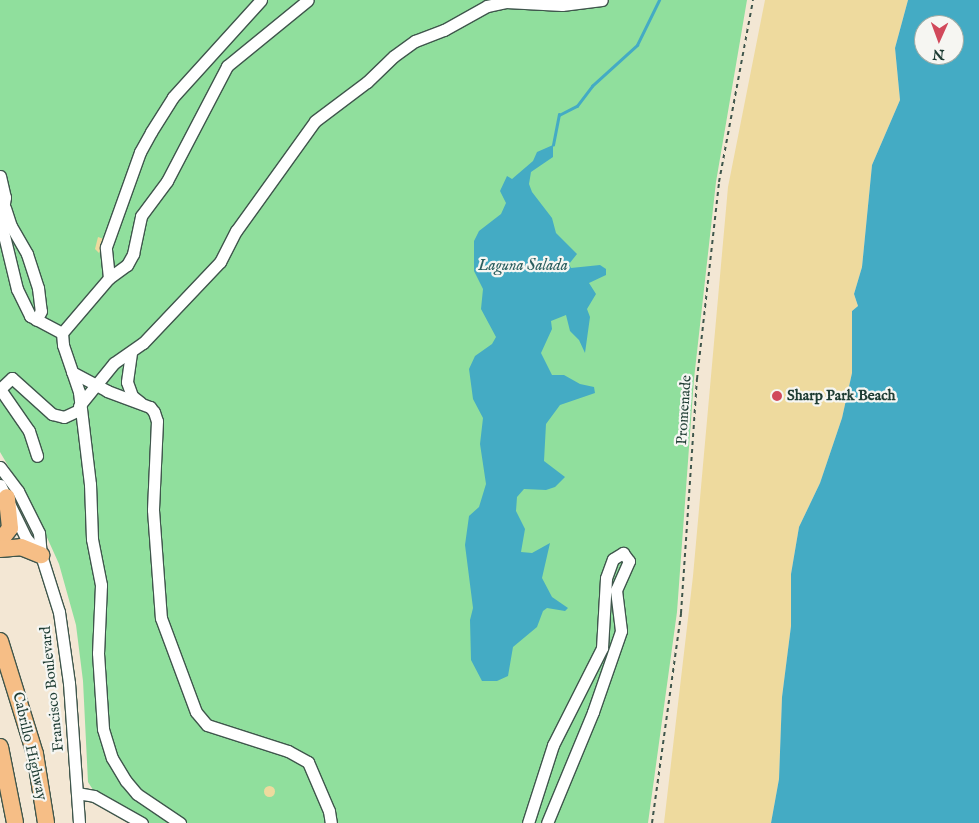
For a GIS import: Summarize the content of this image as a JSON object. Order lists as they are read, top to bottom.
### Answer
{
  "streets": {
    "highway": ["Cabrillo Highway"],
    "street": ["Francisco Boulevard"],
    "path": ["Promenade"]
  },
  "water": ["Laguna Salada"],
  "places": ["Sharp Park Beach"],
  "north": "bottom"
}
